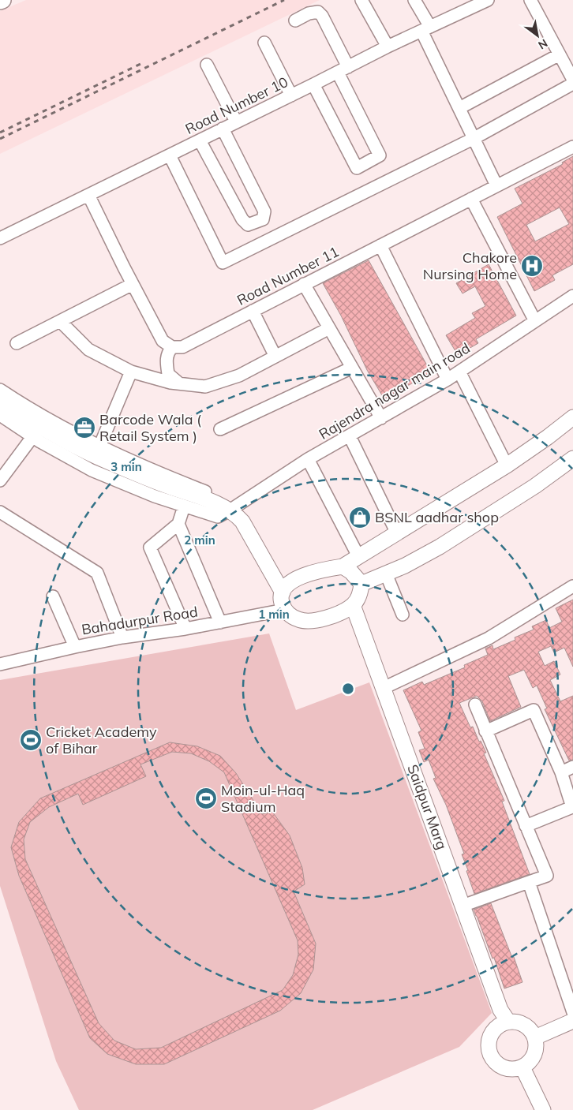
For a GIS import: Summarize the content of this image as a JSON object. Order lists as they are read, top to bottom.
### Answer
{
  "streets": {
    "main road": ["Saidpur Marg"],
    "street": [
      "Road Number 10",
      "Road Number 11",
      "Rajendra nagar main road",
      "Bahadurpur Road"
    ]
  },
  "crossings": [
    ["Bahadurpur Road", "Saidpur Marg"]
  ],
  "places": {
    "hospital": ["Chakore Nursing Home"],
    "office": ["Barcode Wala ( Retail System )"],
    "shop": ["BSNL aadhar shop"],
    "sports": ["Cricket Academy of Bihar", "Moin-ul-Haq Stadium"]
  },
  "north": "bottom right",
  "rings": ["3 min", "2 min", "1 min"]
}
